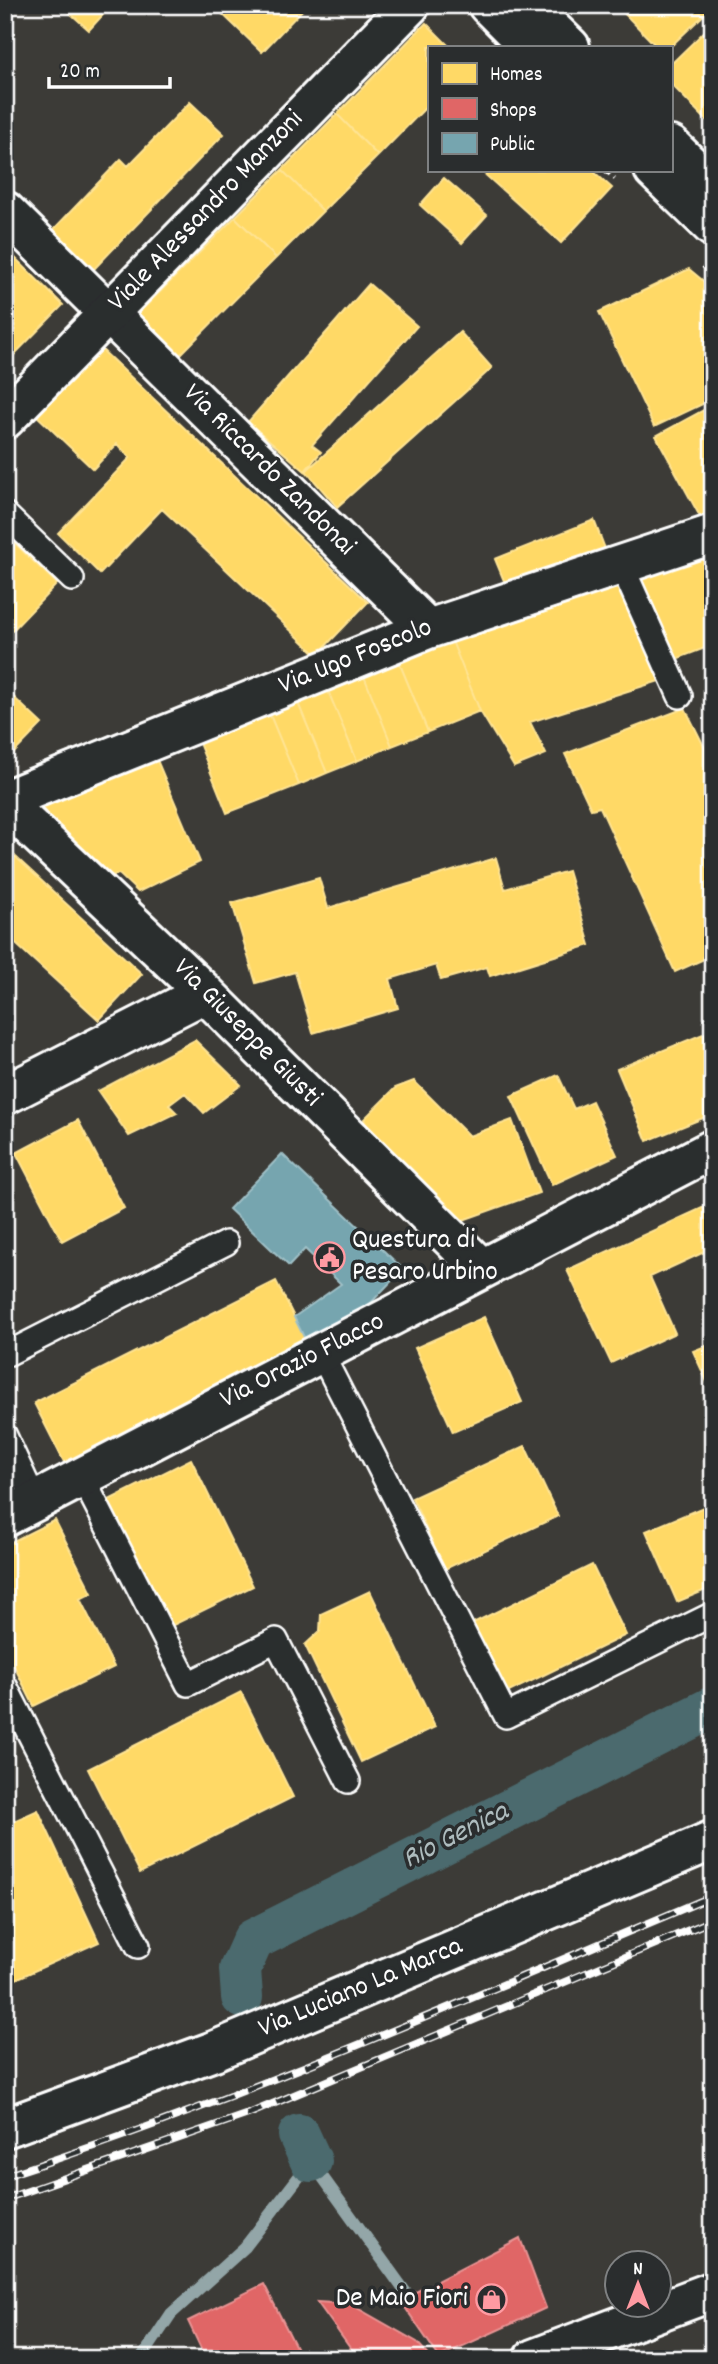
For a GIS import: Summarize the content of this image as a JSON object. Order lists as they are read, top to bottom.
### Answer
{
  "streets": {
    "street": [
      "Viale Alessandro Manzoni",
      "Via Riccardo Zandonai",
      "Via Ugo Foscolo",
      "Via Giuseppe Giusti",
      "Via Orazio Flacco",
      "Via Luciano La Marca"
    ]
  },
  "crossings": [
    ["Viale Alessandro Manzoni", "Via Riccardo Zandonai"],
    ["Via Riccardo Zandonai", "Via Ugo Foscolo"],
    ["Via Ugo Foscolo", "Via Giuseppe Giusti"],
    ["Via Giuseppe Giusti", "Via Orazio Flacco"]
  ],
  "water": ["Rio Genica"],
  "places": {
    "public building": ["Questura di Pesaro Urbino"],
    "shop": ["De Maio Fiori"]
  },
  "legend": ["Homes", "Shops", "Public"],
  "scale_bar": "20 m",
  "north": "top"
}
